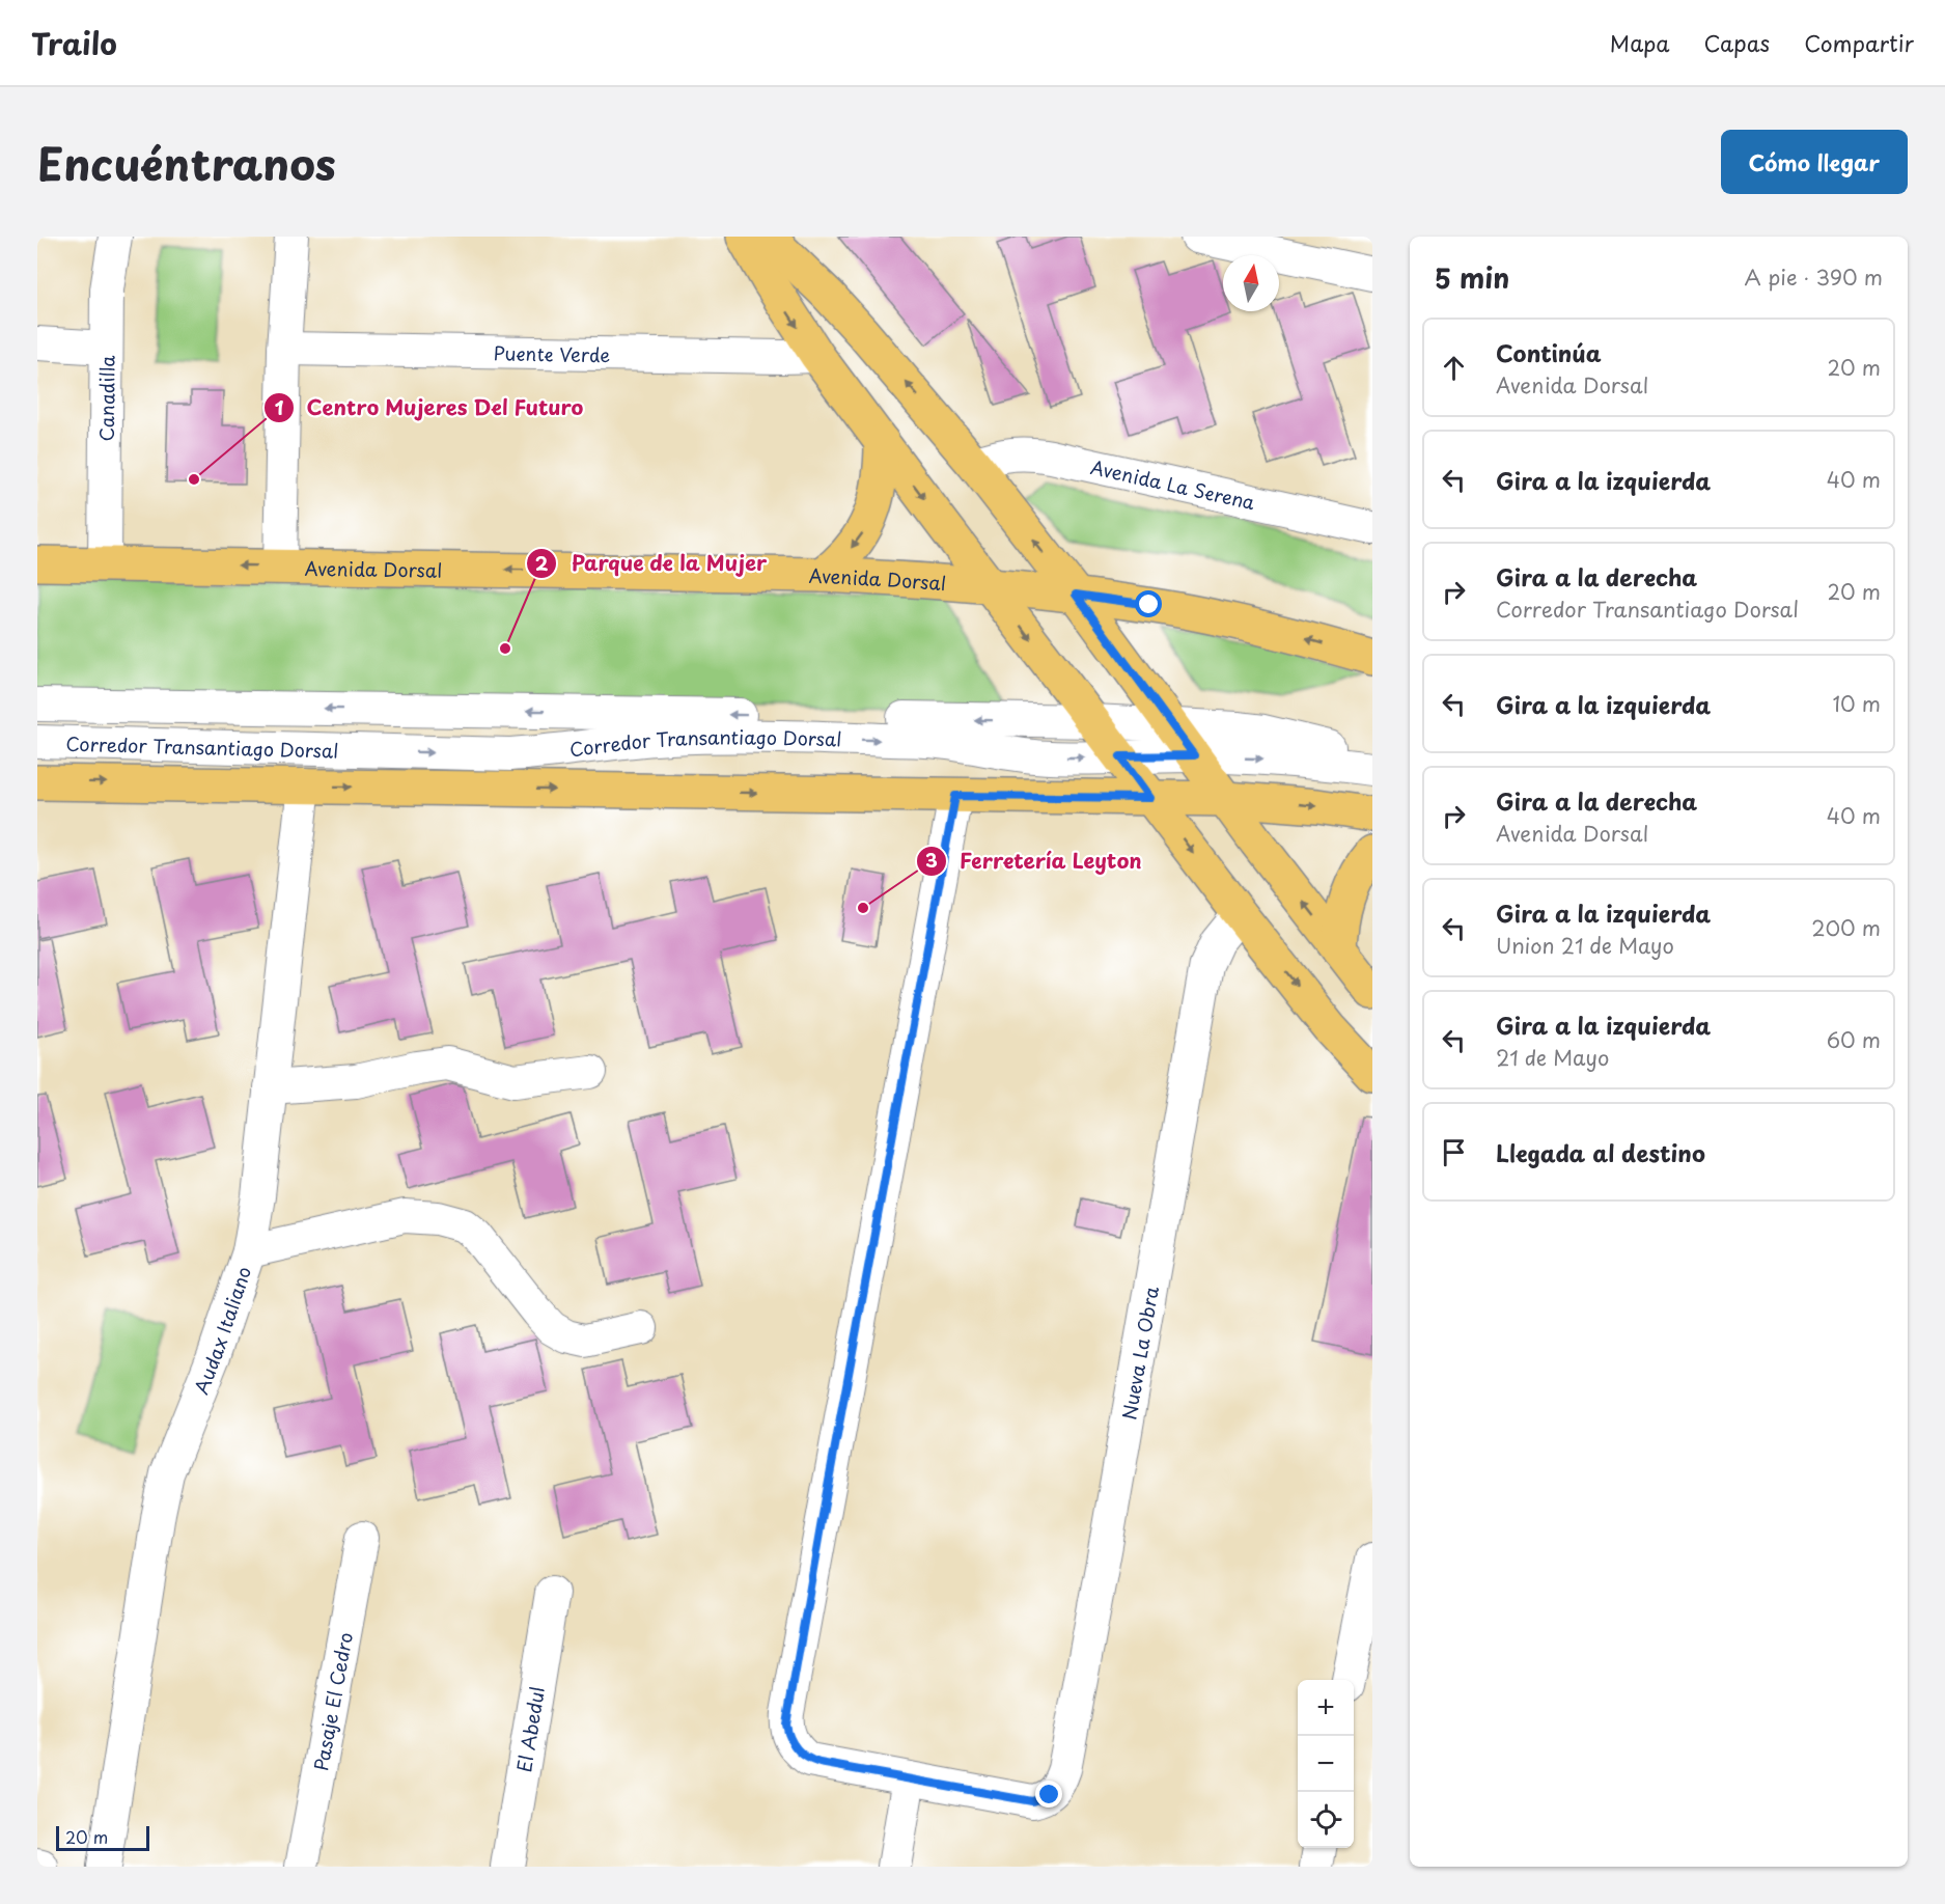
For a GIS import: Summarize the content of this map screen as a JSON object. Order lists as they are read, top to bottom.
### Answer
{
  "streets": {
    "main road": ["Avenida Dorsal"],
    "street": [
      "Puente Verde",
      "Canadilla",
      "Avenida La Serena",
      "Corredor Transantiago Dorsal",
      "Audax Italiano",
      "Nueva La Obra",
      "Pasaje El Cedro",
      "El Abedul"
    ]
  },
  "crossings": [
    ["Canadilla", "Avenida Dorsal"]
  ],
  "places": ["Centro Mujeres Del Futuro", "Parque de la Mujer", "Ferretería Leyton"],
  "scale_bar": "20 m",
  "north": "top",
  "page": {
    "header": "Trailo",
    "nav": ["Mapa", "Capas", "Compartir"],
    "title": "Encuéntranos",
    "buttons": "Cómo llegar",
    "heading": ["5 min", "A pie · 390 m"],
    "list": [
      ["Continúa", "Avenida Dorsal", "20 m"],
      ["Gira a la izquierda", "40 m"],
      ["Gira a la derecha", "Corredor Transantiago Dorsal", "20 m"],
      ["Gira a la izquierda", "10 m"],
      ["Gira a la derecha", "Avenida Dorsal", "40 m"],
      ["Gira a la izquierda", "Union 21 de Mayo", "200 m"],
      ["Gira a la izquierda", "21 de Mayo", "60 m"],
      "Llegada al destino"
    ],
    "map_buttons": ["+", "−"],
    "scale": "20 m"
  }
}
